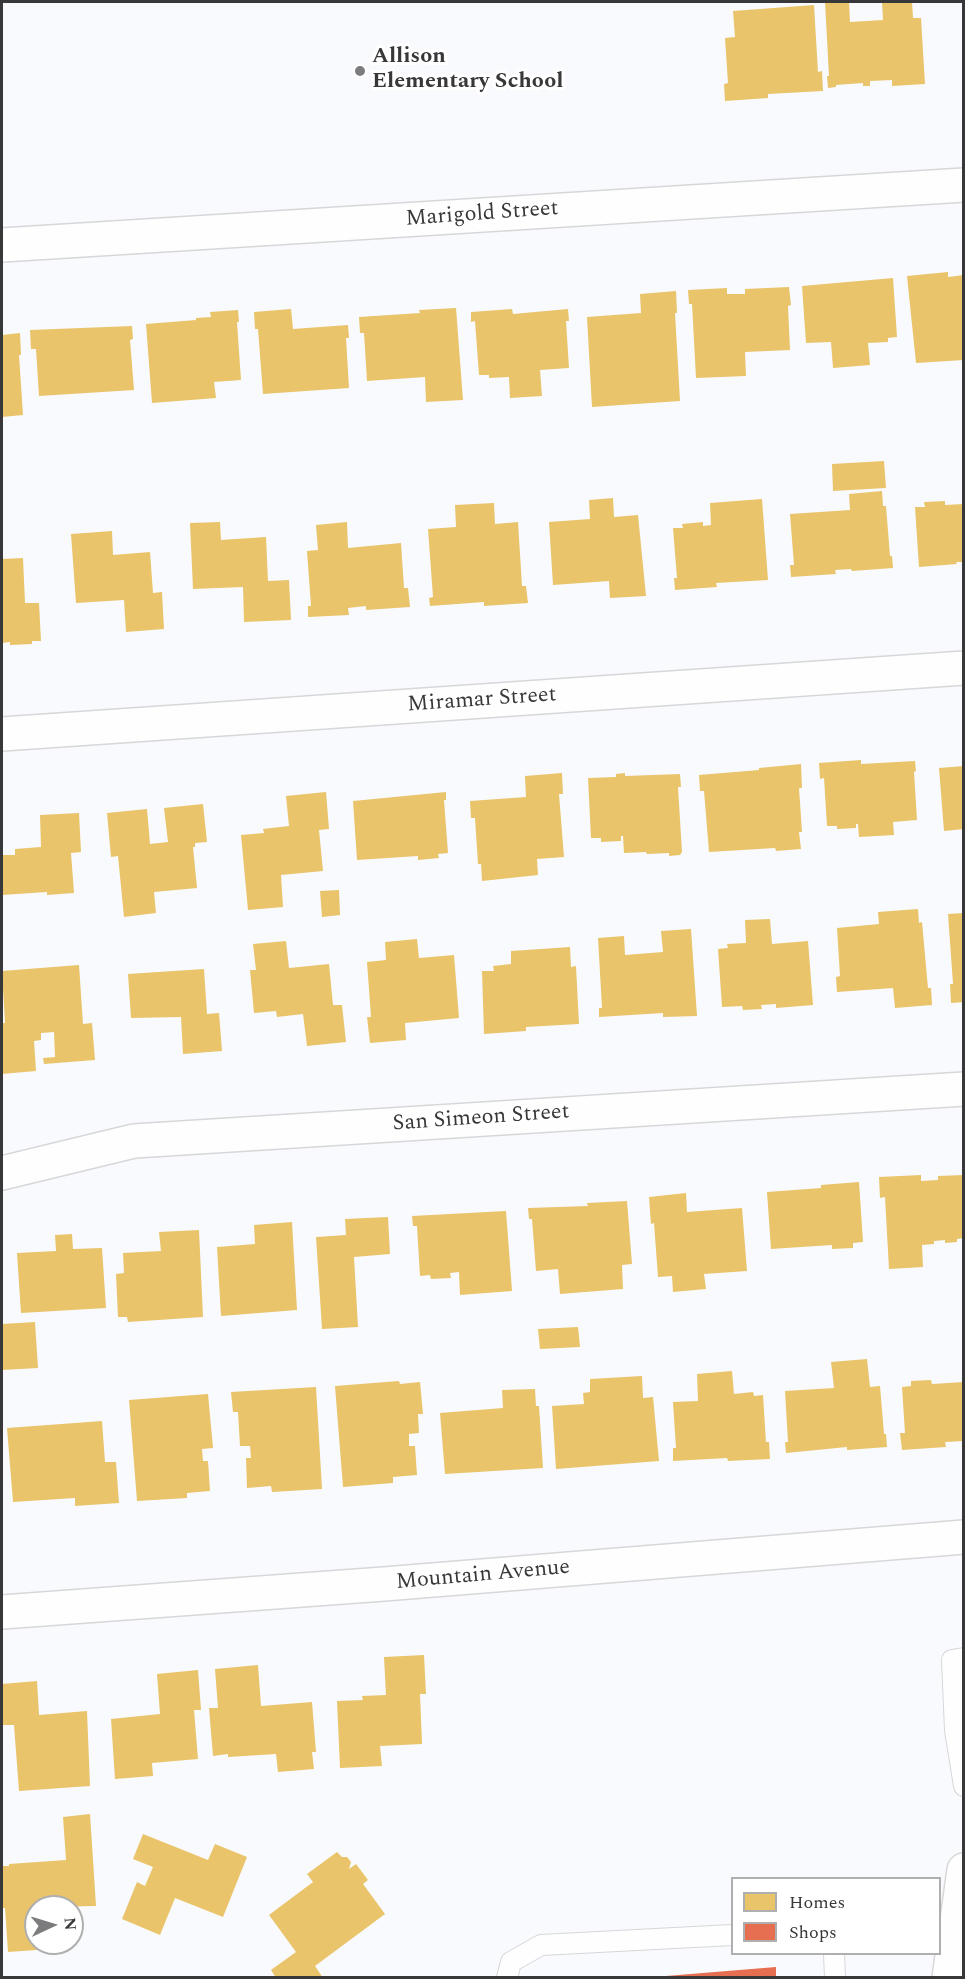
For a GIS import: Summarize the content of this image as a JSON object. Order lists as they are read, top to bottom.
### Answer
{
  "streets": {
    "street": [
      "Marigold Street",
      "Miramar Street",
      "San Simeon Street",
      "Mountain Avenue"
    ]
  },
  "places": ["Allison Elementary School"],
  "legend": ["Homes", "Shops"],
  "north": "right"
}
